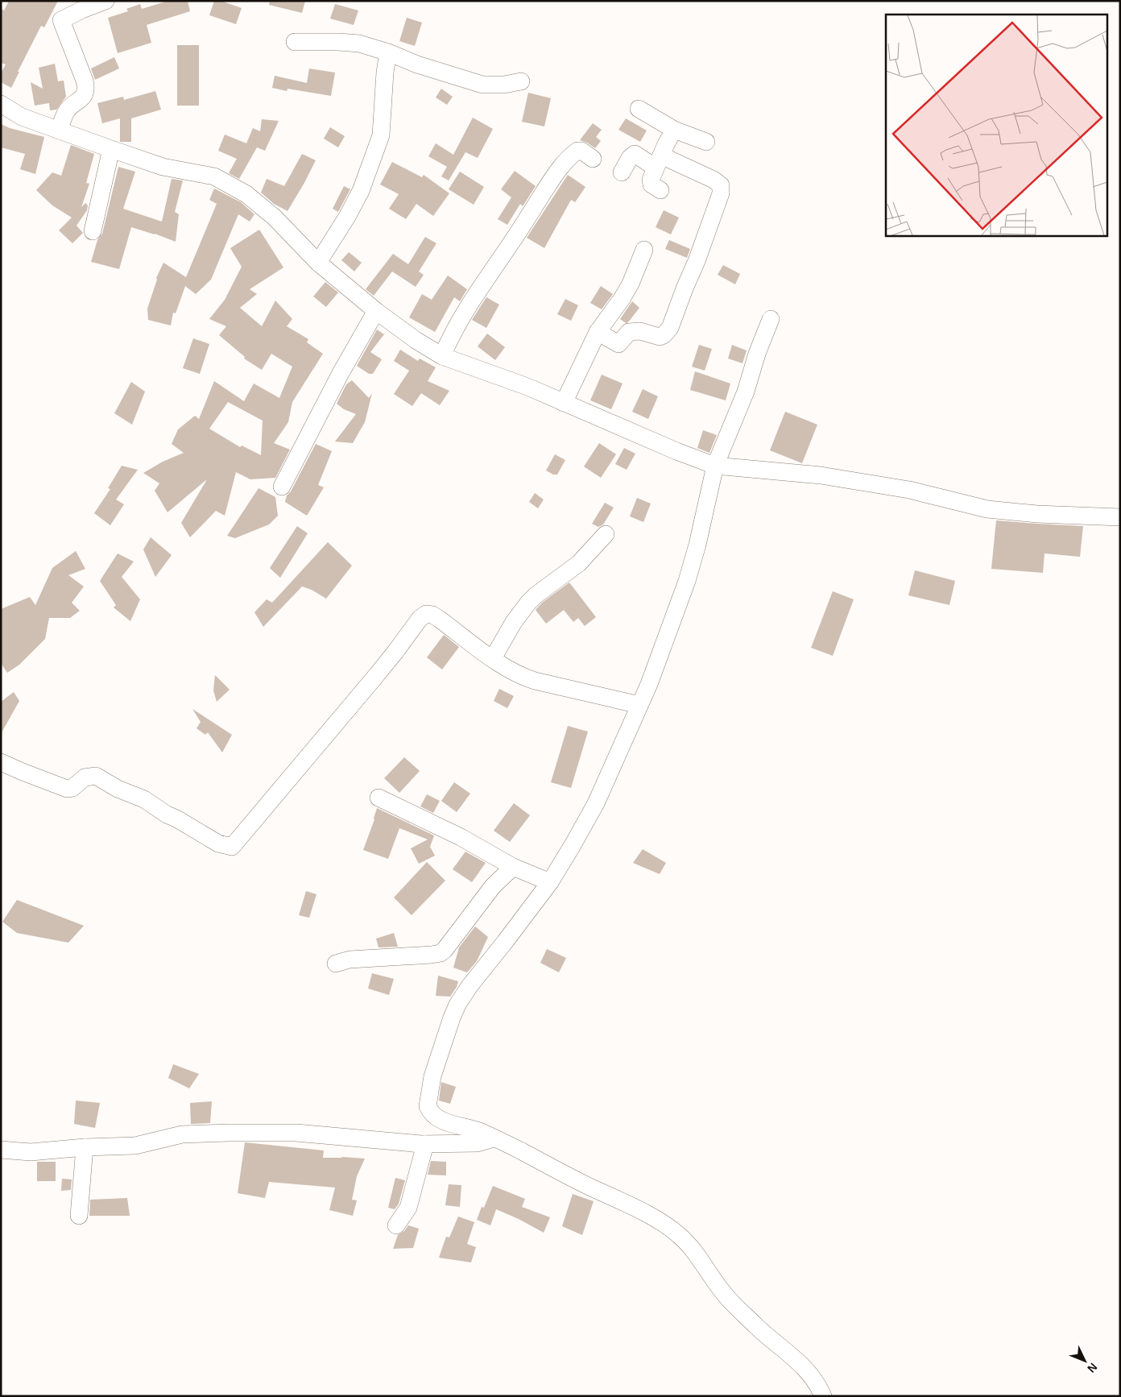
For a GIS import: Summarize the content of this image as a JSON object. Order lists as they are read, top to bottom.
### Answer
{
  "north": "bottom right"
}
